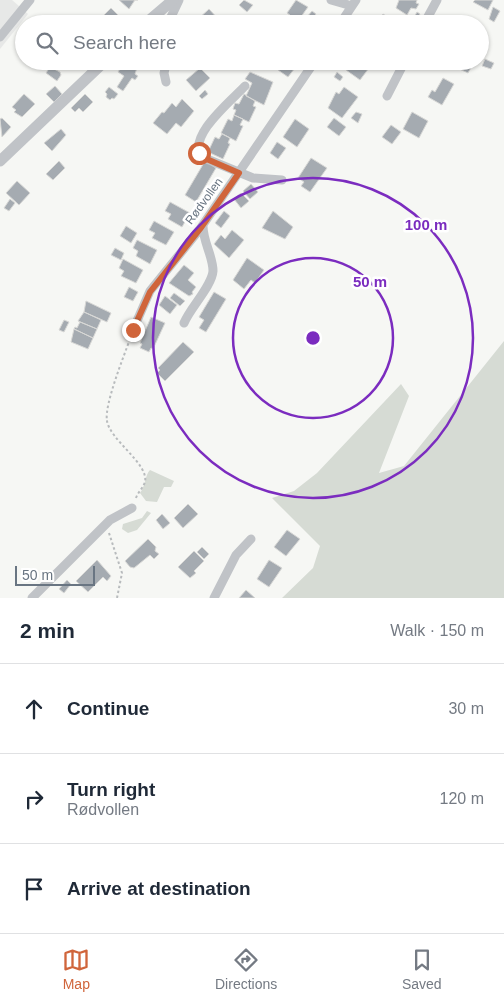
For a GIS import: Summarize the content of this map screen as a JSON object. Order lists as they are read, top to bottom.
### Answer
{
  "streets": {
    "street": ["Rødvollen"]
  },
  "scale_bar": "50 m",
  "page": {
    "search": "Search here",
    "scale": "50 m",
    "heading": ["2 min", "Walk · 150 m"],
    "list": [
      ["Continue", "30 m"],
      ["Turn right", "Rødvollen", "120 m"],
      "Arrive at destination"
    ],
    "nav": ["Map", "Directions", "Saved"]
  },
  "rings": ["100 m", "50 m"]
}
